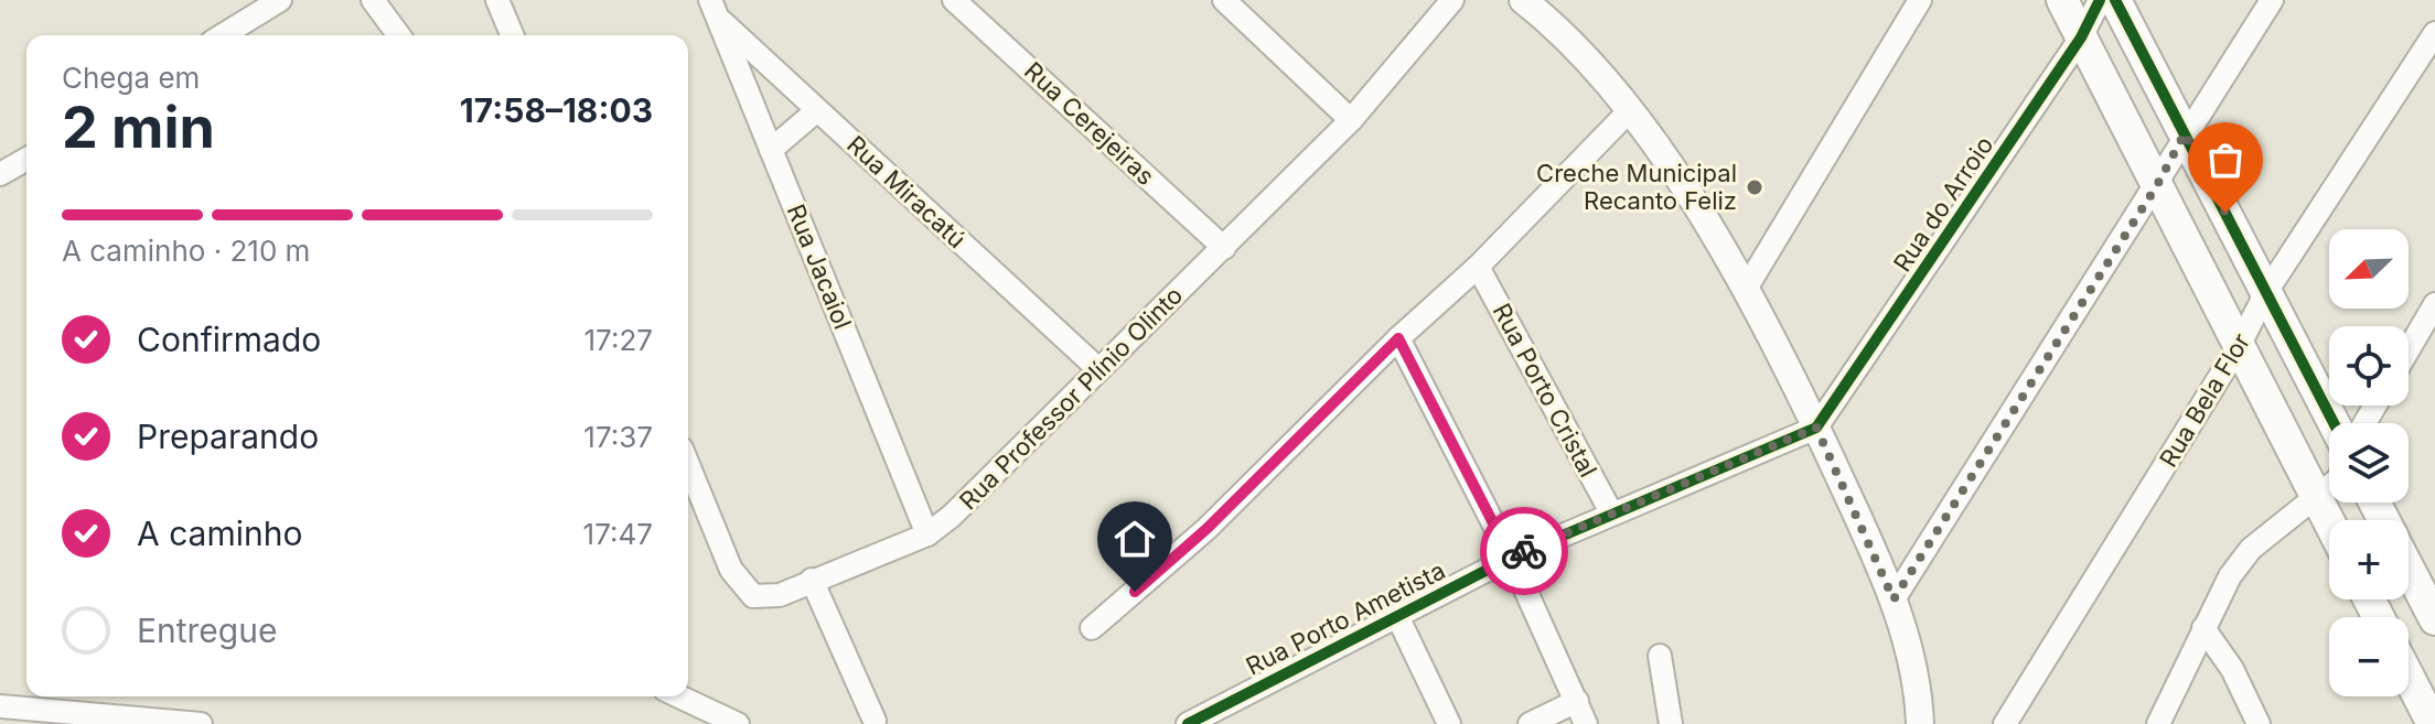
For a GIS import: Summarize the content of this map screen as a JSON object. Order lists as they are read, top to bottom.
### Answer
{
  "streets": {
    "street": [
      "Rua Cerejeiras",
      "Rua Miracatú",
      "Rua do Arroio",
      "Rua Jacaiol",
      "Rua Porto Cristal",
      "Rua Professor Plínio Olinto",
      "Rua Bela Flor",
      "Rua Porto Ametista"
    ]
  },
  "crossings": [
    ["Rua Cerejeiras", "Rua Professor Plínio Olinto"],
    ["Rua Miracatú", "Rua Jacaiol"],
    ["Rua Miracatú", "Rua Professor Plínio Olinto"],
    ["Rua do Arroio", "Rua Porto Ametista"],
    ["Rua Jacaiol", "Rua Professor Plínio Olinto"],
    ["Rua Porto Cristal", "Rua Porto Ametista"]
  ],
  "places": ["Creche Municipal Recanto Feliz"],
  "north": "bottom left",
  "page": {
    "heading": ["2 min", "Chega em", "17:58–18:03"],
    "bar": "A caminho · 210 m",
    "map_buttons": ["+", "−"],
    "list": [
      ["Confirmado", "17:27"],
      ["Preparando", "17:37"],
      ["A caminho", "17:47"],
      "Entregue"
    ]
  }
}
